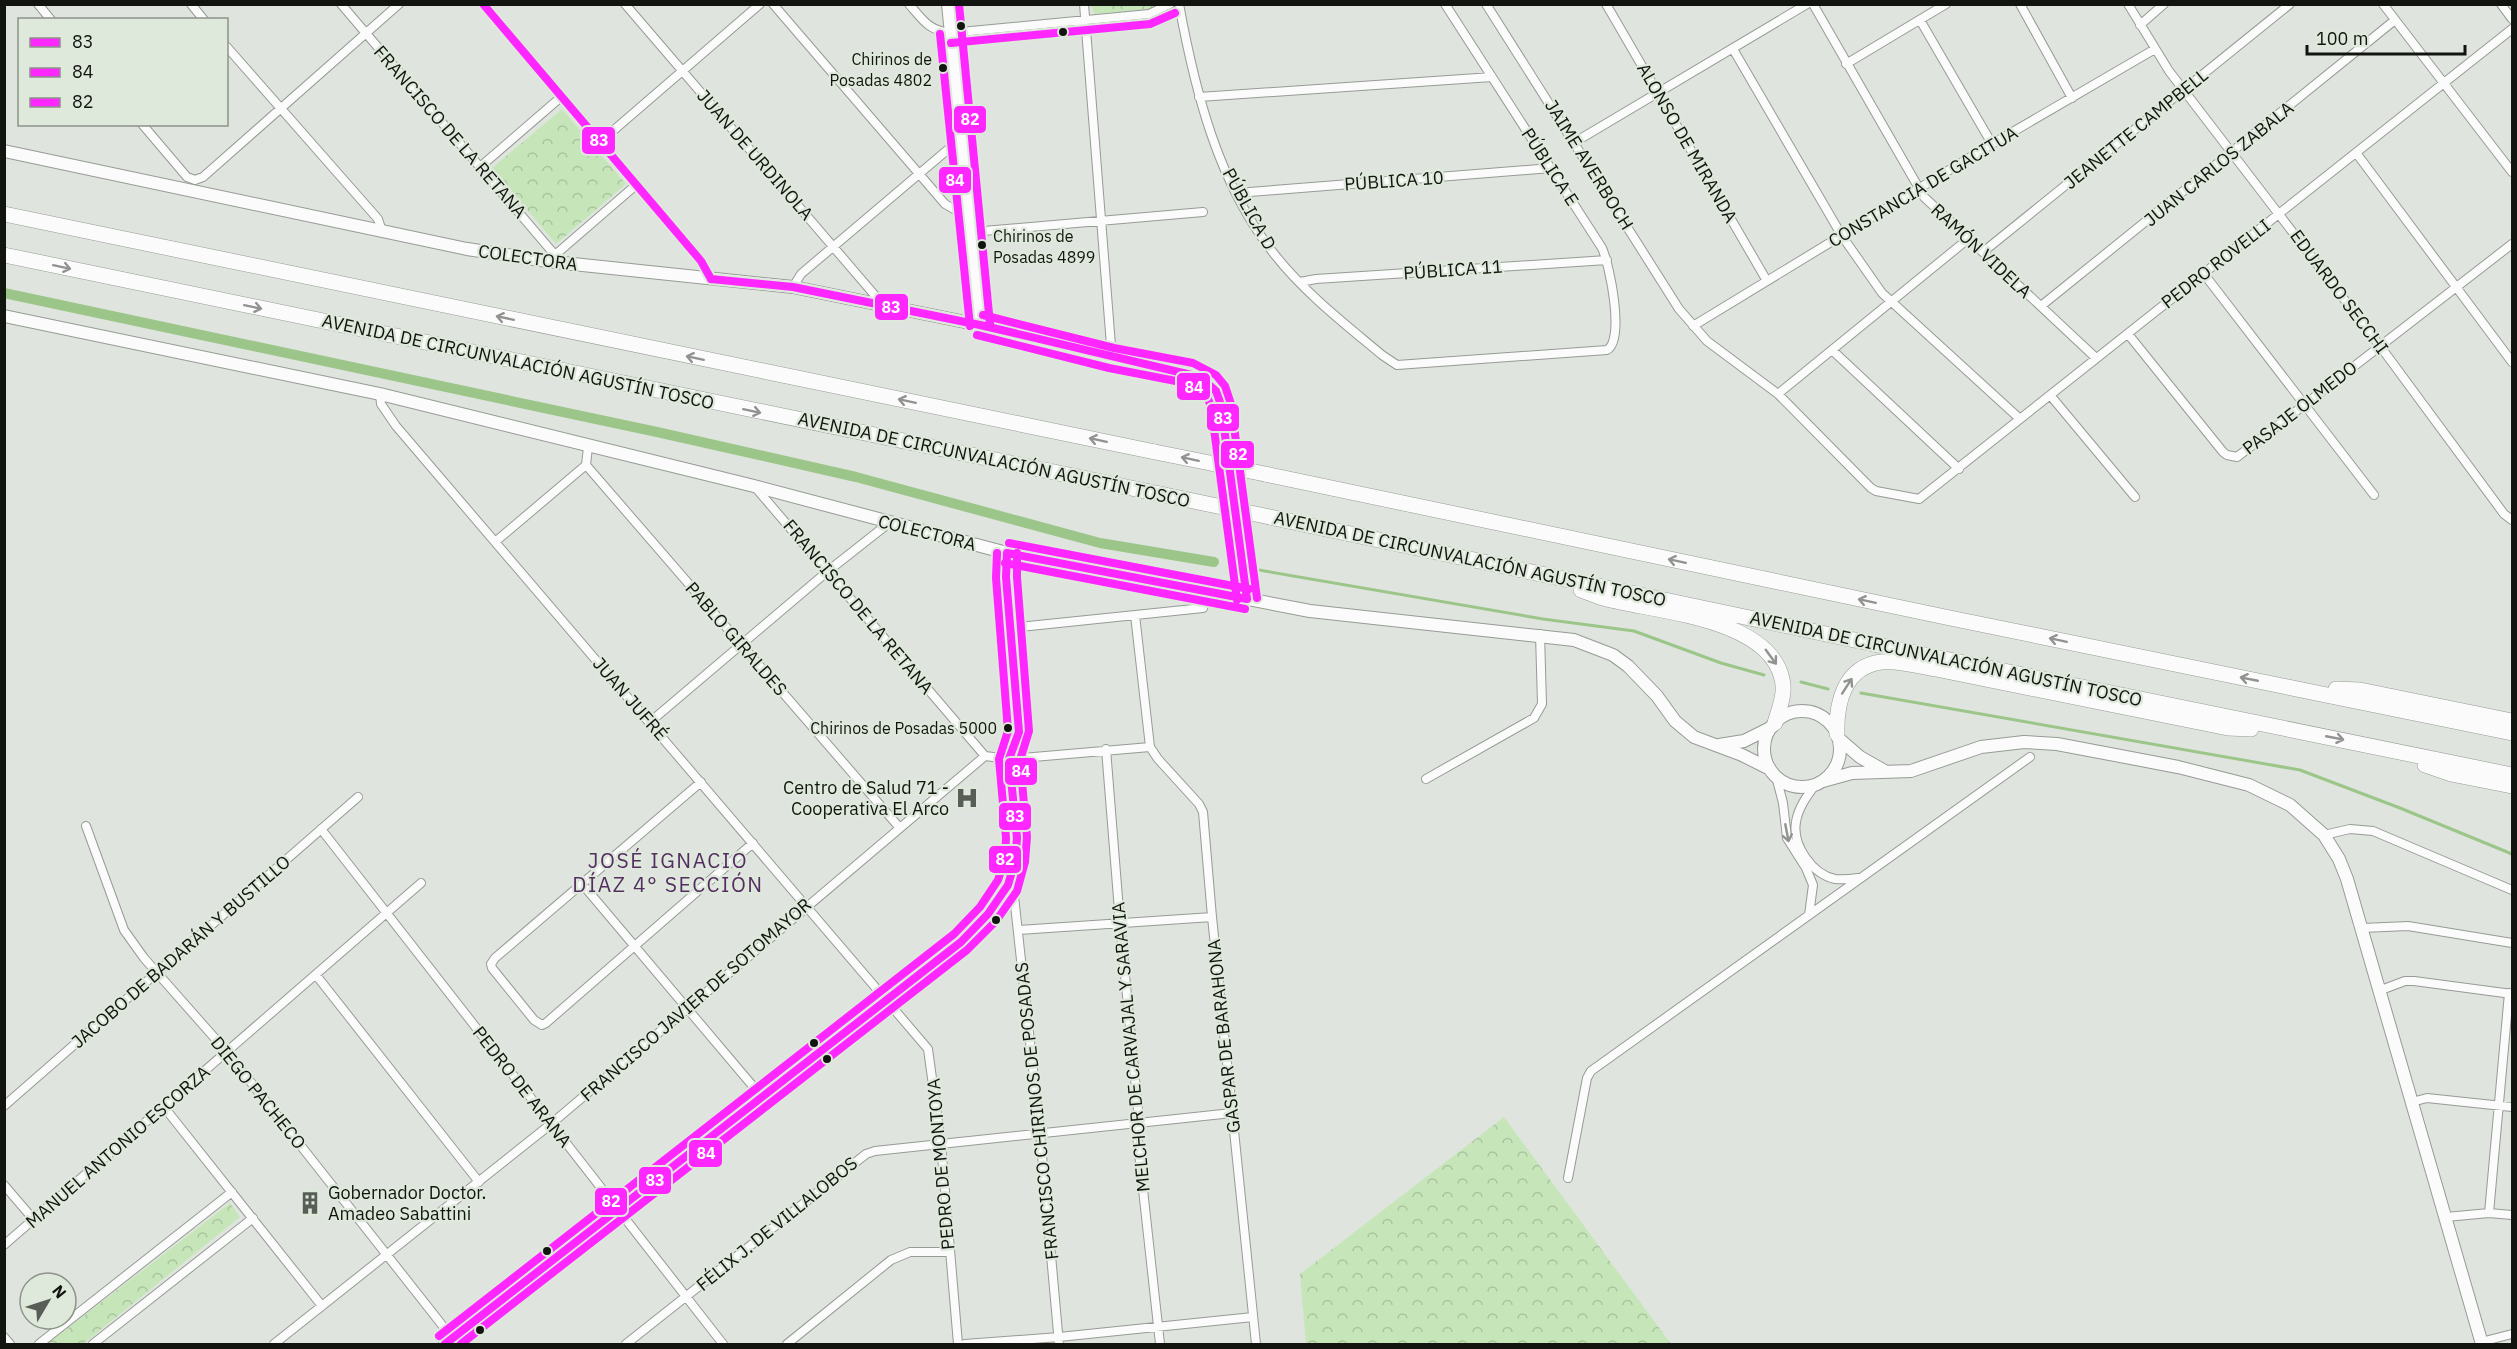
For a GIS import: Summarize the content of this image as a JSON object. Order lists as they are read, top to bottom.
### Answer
{
  "streets": {
    "highway": ["AVENIDA DE CIRCUNVALACIÓN AGUSTÍN TOSCO"],
    "main road": ["COLECTORA"],
    "street": [
      "JEANETTE CAMPBELL",
      "FRANCISCO DE LA RETANA",
      "ALONSO DE MIRANDA",
      "JUAN DE URDINOLA",
      "JUAN CARLOS ZABALA",
      "JAIME AVERBOCH",
      "PÚBLICA E",
      "PÚBLICA 10",
      "CONSTANCIA DE GACITUA",
      "PÚBLICA D",
      "RAMÓN VIDELA",
      "PEDRO ROVELLI",
      "PÚBLICA 11",
      "EDUARDO SECCHI",
      "PASAJE OLMEDO",
      "PABLO GIRALDES",
      "JUAN JUFRÉ",
      "JACOBO DE BADARÁN Y BUSTILLO",
      "FRANCISCO JAVIER DE SOTOMAYOR",
      "GASPAR DE BARAHONA",
      "MELCHOR DE CARVAJAL Y SARAVIA",
      "PEDRO DE ARANA",
      "DIEGO PACHECO",
      "FRANCISCO CHIRINOS DE POSADAS",
      "MANUEL ANTONIO ESCORZA",
      "PEDRO DE MONTOYA",
      "FÉLIX J. DE VILLALOBOS"
    ]
  },
  "crossings": [
    ["JEANETTE CAMPBELL", "RAMÓN VIDELA"],
    ["JEANETTE CAMPBELL", "EDUARDO SECCHI"],
    ["FRANCISCO DE LA RETANA", "COLECTORA"],
    ["FRANCISCO DE LA RETANA", "FRANCISCO JAVIER DE SOTOMAYOR"],
    ["ALONSO DE MIRANDA", "CONSTANCIA DE GACITUA"],
    ["JUAN DE URDINOLA", "COLECTORA"],
    ["JUAN CARLOS ZABALA", "RAMÓN VIDELA"],
    ["JUAN CARLOS ZABALA", "EDUARDO SECCHI"],
    ["JAIME AVERBOCH", "CONSTANCIA DE GACITUA"],
    ["JAIME AVERBOCH", "PEDRO ROVELLI"],
    ["PÚBLICA E", "PÚBLICA 10"],
    ["PÚBLICA E", "PÚBLICA D"],
    ["PÚBLICA E", "PÚBLICA 11"],
    ["PÚBLICA 10", "PÚBLICA D"],
    ["CONSTANCIA DE GACITUA", "RAMÓN VIDELA"],
    ["CONSTANCIA DE GACITUA", "EDUARDO SECCHI"],
    ["PÚBLICA D", "PÚBLICA 11"],
    ["RAMÓN VIDELA", "PEDRO ROVELLI"],
    ["COLECTORA", "JUAN JUFRÉ"],
    ["PEDRO ROVELLI", "EDUARDO SECCHI"],
    ["PEDRO ROVELLI", "PASAJE OLMEDO"],
    ["EDUARDO SECCHI", "PASAJE OLMEDO"],
    ["PABLO GIRALDES", "FRANCISCO JAVIER DE SOTOMAYOR"],
    ["JUAN JUFRÉ", "FRANCISCO JAVIER DE SOTOMAYOR"],
    ["JUAN JUFRÉ", "PEDRO DE MONTOYA"],
    ["JACOBO DE BADARÁN Y BUSTILLO", "PEDRO DE ARANA"],
    ["JACOBO DE BADARÁN Y BUSTILLO", "DIEGO PACHECO"],
    ["FRANCISCO JAVIER DE SOTOMAYOR", "PEDRO DE ARANA"],
    ["FRANCISCO JAVIER DE SOTOMAYOR", "DIEGO PACHECO"],
    ["GASPAR DE BARAHONA", "FÉLIX J. DE VILLALOBOS"],
    ["MELCHOR DE CARVAJAL Y SARAVIA", "FÉLIX J. DE VILLALOBOS"],
    ["PEDRO DE ARANA", "MANUEL ANTONIO ESCORZA"],
    ["PEDRO DE ARANA", "FÉLIX J. DE VILLALOBOS"],
    ["DIEGO PACHECO", "MANUEL ANTONIO ESCORZA"],
    ["FRANCISCO CHIRINOS DE POSADAS", "FÉLIX J. DE VILLALOBOS"],
    ["PEDRO DE MONTOYA", "FÉLIX J. DE VILLALOBOS"]
  ],
  "districts": ["JOSÉ IGNACIO DÍAZ 4° SECCIÓN"],
  "places": {
    "other": ["Chirinos de Posadas 4802", "Chirinos de Posadas 4899", "Chirinos de Posadas 5000"],
    "hospital": ["Centro de Salud 71 - Cooperativa El Arco"],
    "building": ["Gobernador Doctor. Amadeo Sabattini"]
  },
  "lines": ["transit line 83", "transit line 82", "transit line 84"],
  "legend": ["83", "84", "82"],
  "scale_bar": "100 m",
  "north": "top right"
}
